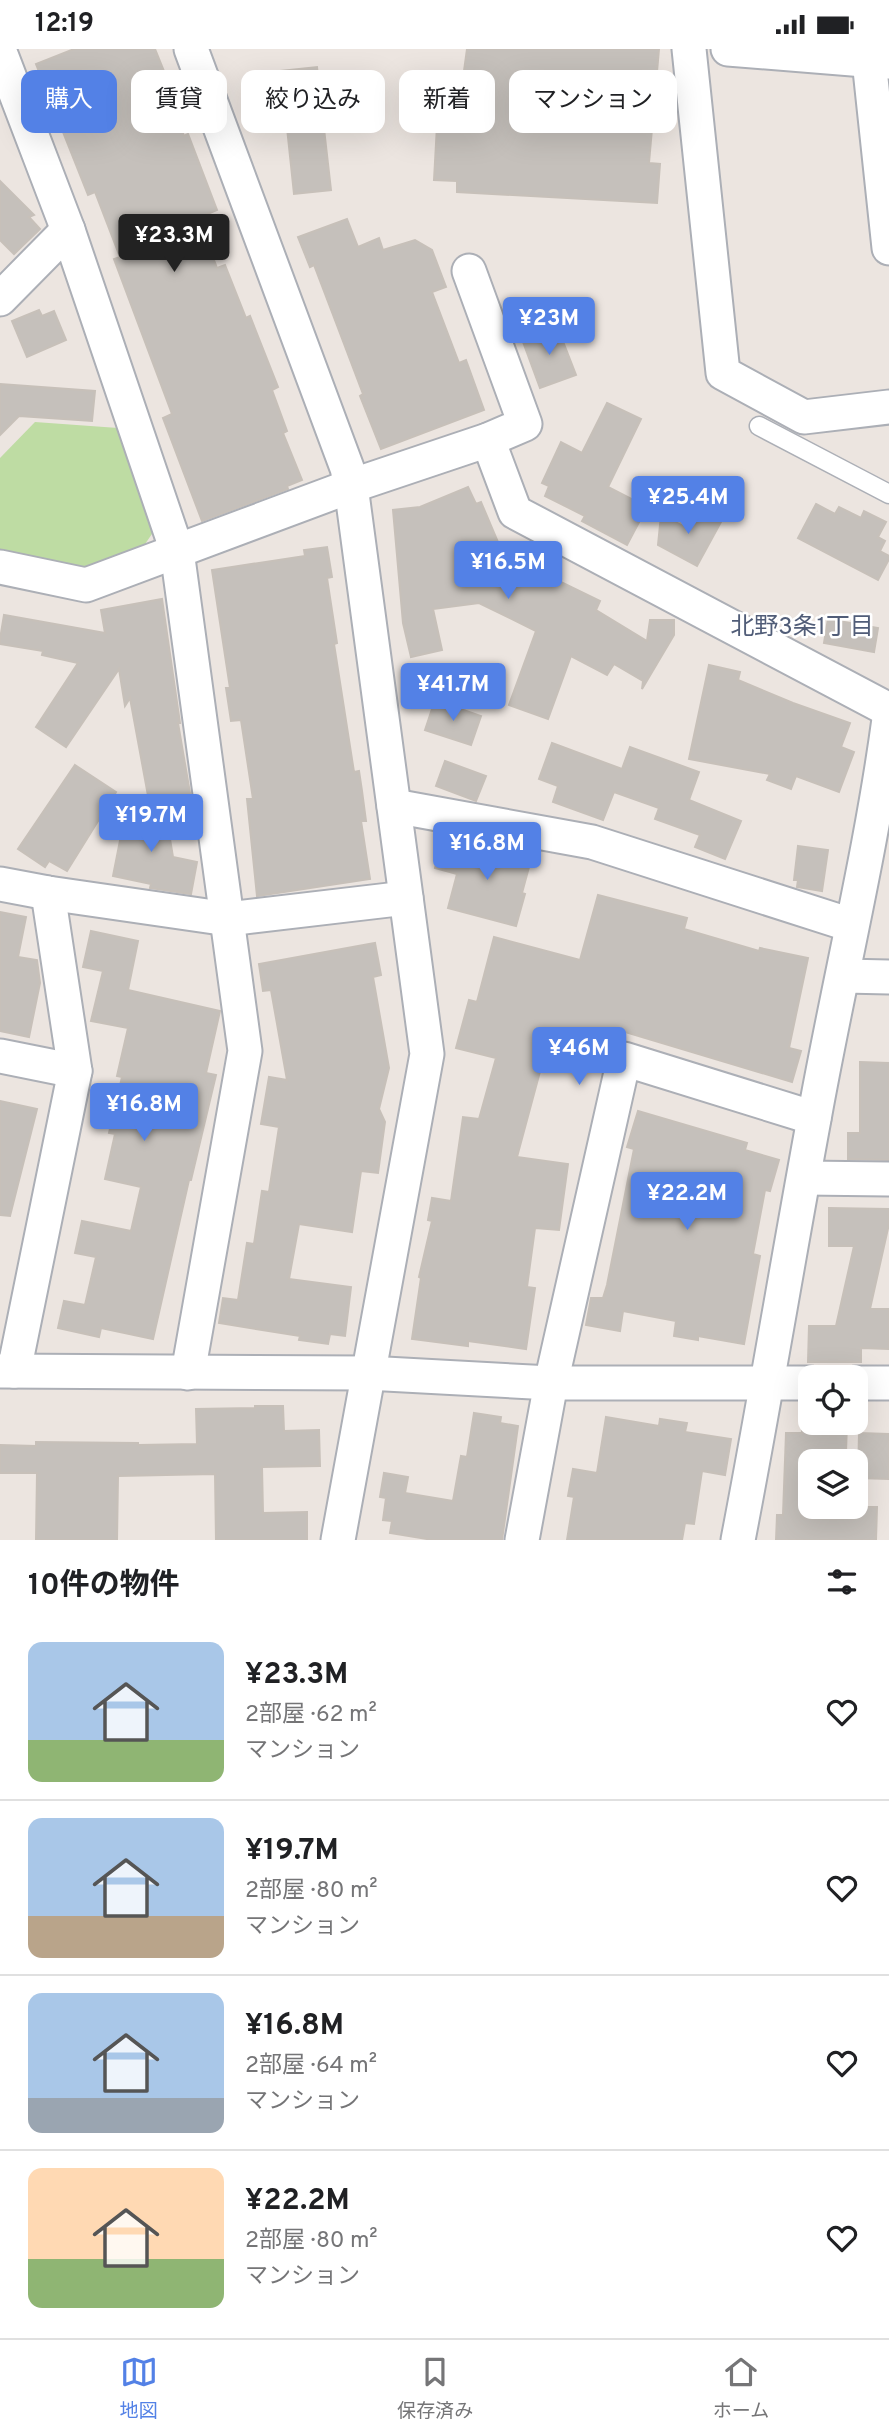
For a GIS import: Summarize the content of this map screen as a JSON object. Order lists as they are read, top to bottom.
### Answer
{
  "districts": ["北野3条1丁目"],
  "page": {
    "status": "12:19",
    "chip": [
      "購入",
      "賃貸",
      "絞り込み",
      "新着",
      "マンション"
    ],
    "price": [
      "¥23.3M",
      "¥23M",
      "¥25.4M",
      "¥16.5M",
      "¥41.7M",
      "¥19.7M",
      "¥16.8M",
      "¥46M",
      "¥16.8M",
      "¥22.2M"
    ],
    "heading": "10件の物件",
    "list": [
      {
        "name": "¥23.3M",
        "note": "2部屋 · 62 m² · マンション"
      },
      {
        "name": "¥19.7M",
        "note": "2部屋 · 80 m² · マンション"
      },
      {
        "name": "¥16.8M",
        "note": "2部屋 · 64 m² · マンション"
      },
      {
        "name": "¥22.2M",
        "note": "2部屋 · 80 m² · マンション"
      }
    ],
    "tabs": ["地図", "保存済み", "ホーム"]
  }
}
